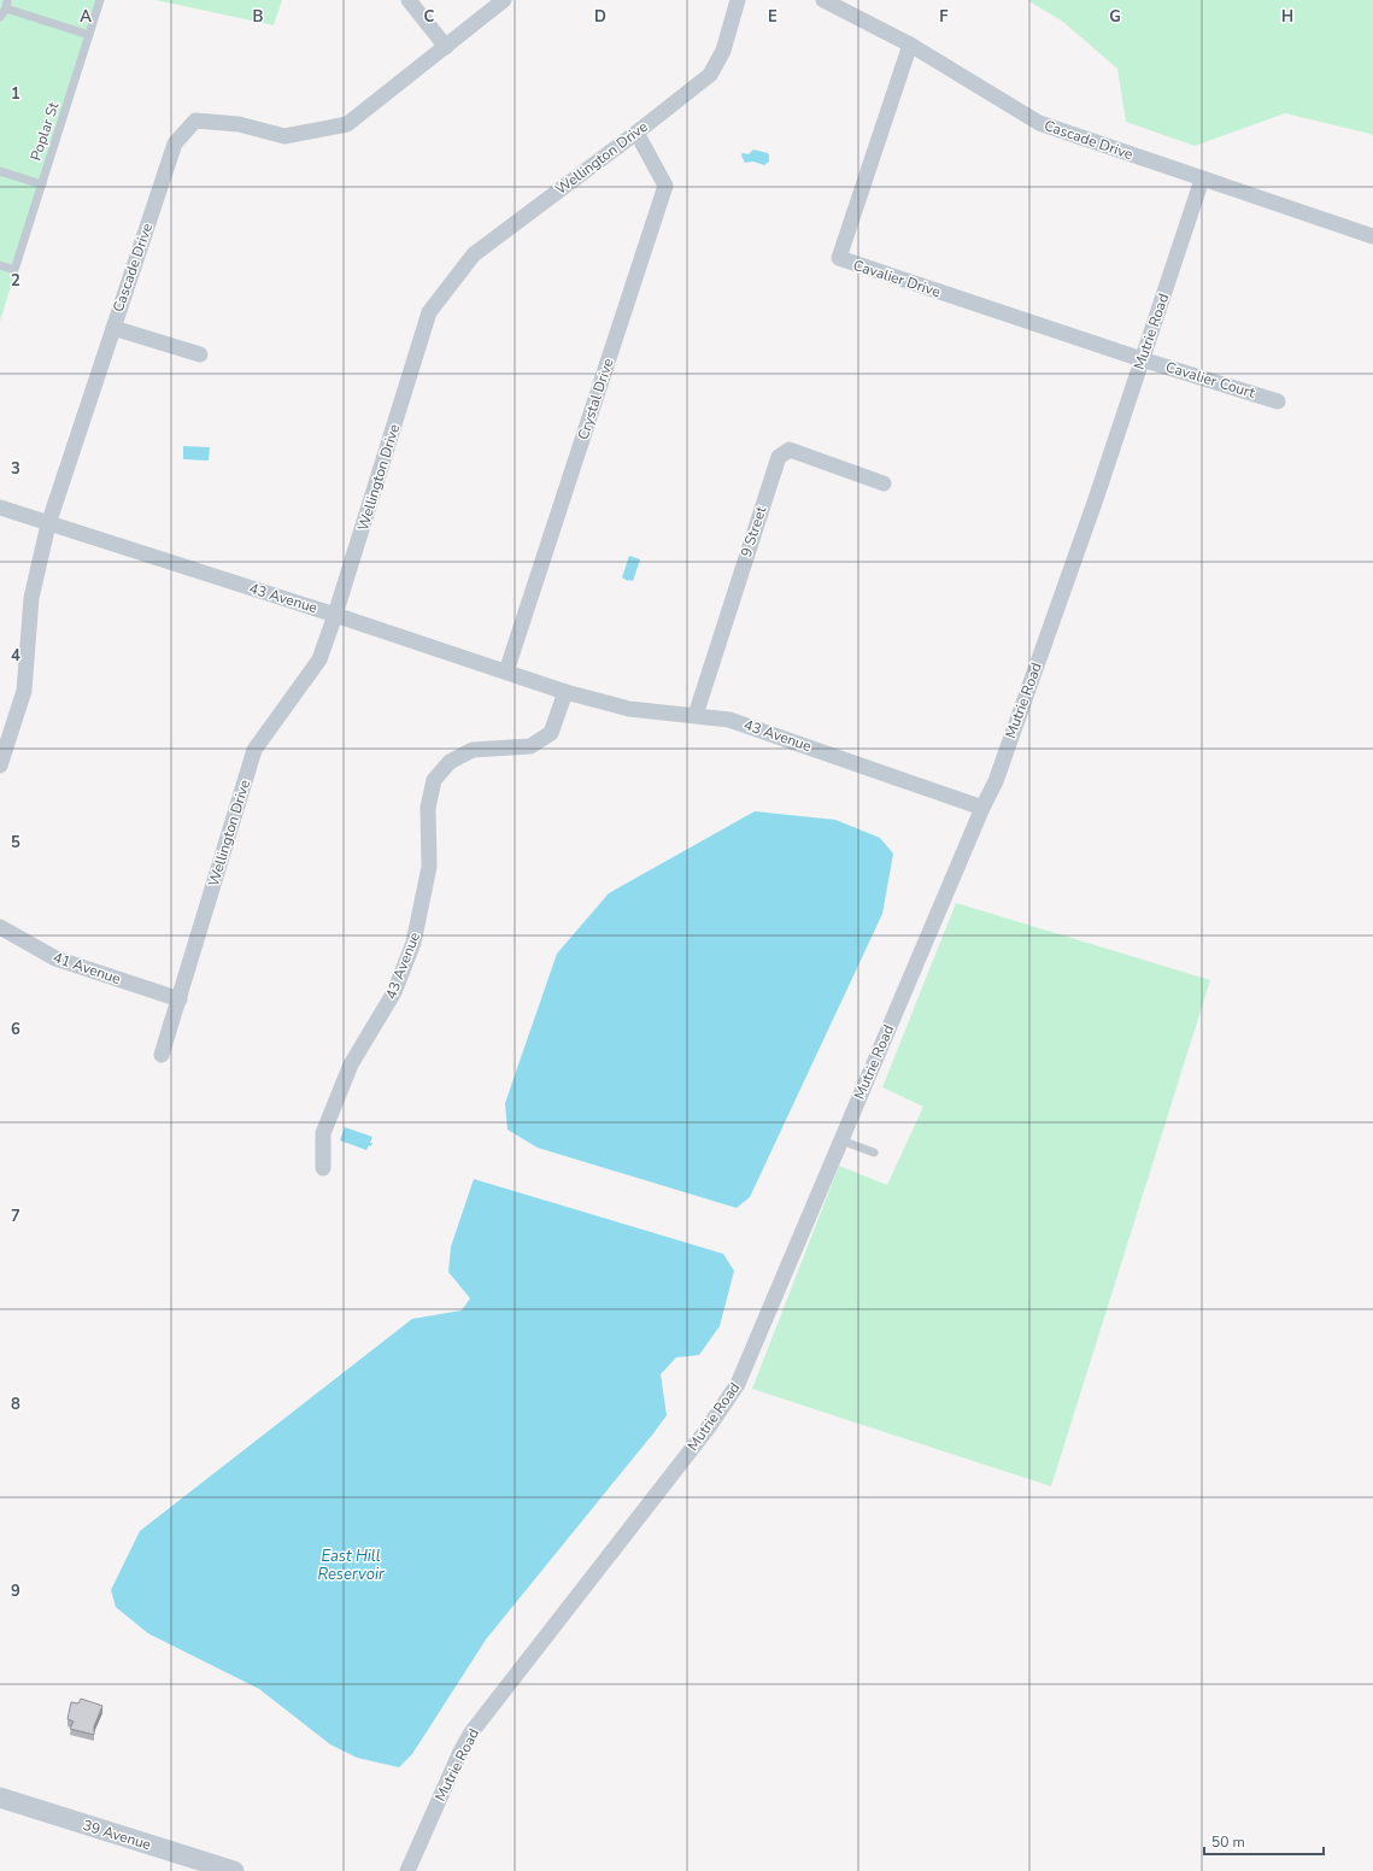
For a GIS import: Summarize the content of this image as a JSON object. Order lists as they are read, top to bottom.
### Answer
{
  "streets": {
    "street": [
      "Cascade Drive",
      "Wellington Drive",
      "Cavalier Drive",
      "Mutrie Road",
      "Cavalier Court",
      "Crystal Drive",
      "9 Street",
      "43 Avenue",
      "41 Avenue",
      "39 Avenue"
    ],
    "lane": ["Poplar St"]
  },
  "crossings": [
    ["Cascade Drive", "Cavalier Drive"],
    ["Cascade Drive", "Mutrie Road"],
    ["Cascade Drive", "43 Avenue"],
    ["Wellington Drive", "Crystal Drive"],
    ["Wellington Drive", "43 Avenue"],
    ["Wellington Drive", "41 Avenue"],
    ["Cavalier Drive", "Mutrie Road"],
    ["Cavalier Drive", "Cavalier Court"],
    ["Mutrie Road", "Cavalier Court"],
    ["Mutrie Road", "43 Avenue"],
    ["Crystal Drive", "43 Avenue"],
    ["9 Street", "43 Avenue"]
  ],
  "water": ["East Hill Reservoir"],
  "scale_bar": "50 m",
  "grid": {
    "columns": [
      "A",
      "B",
      "C",
      "D",
      "E",
      "F",
      "G",
      "H"
    ],
    "rows": [
      "1",
      "2",
      "3",
      "4",
      "5",
      "6",
      "7",
      "8",
      "9"
    ]
  }
}
